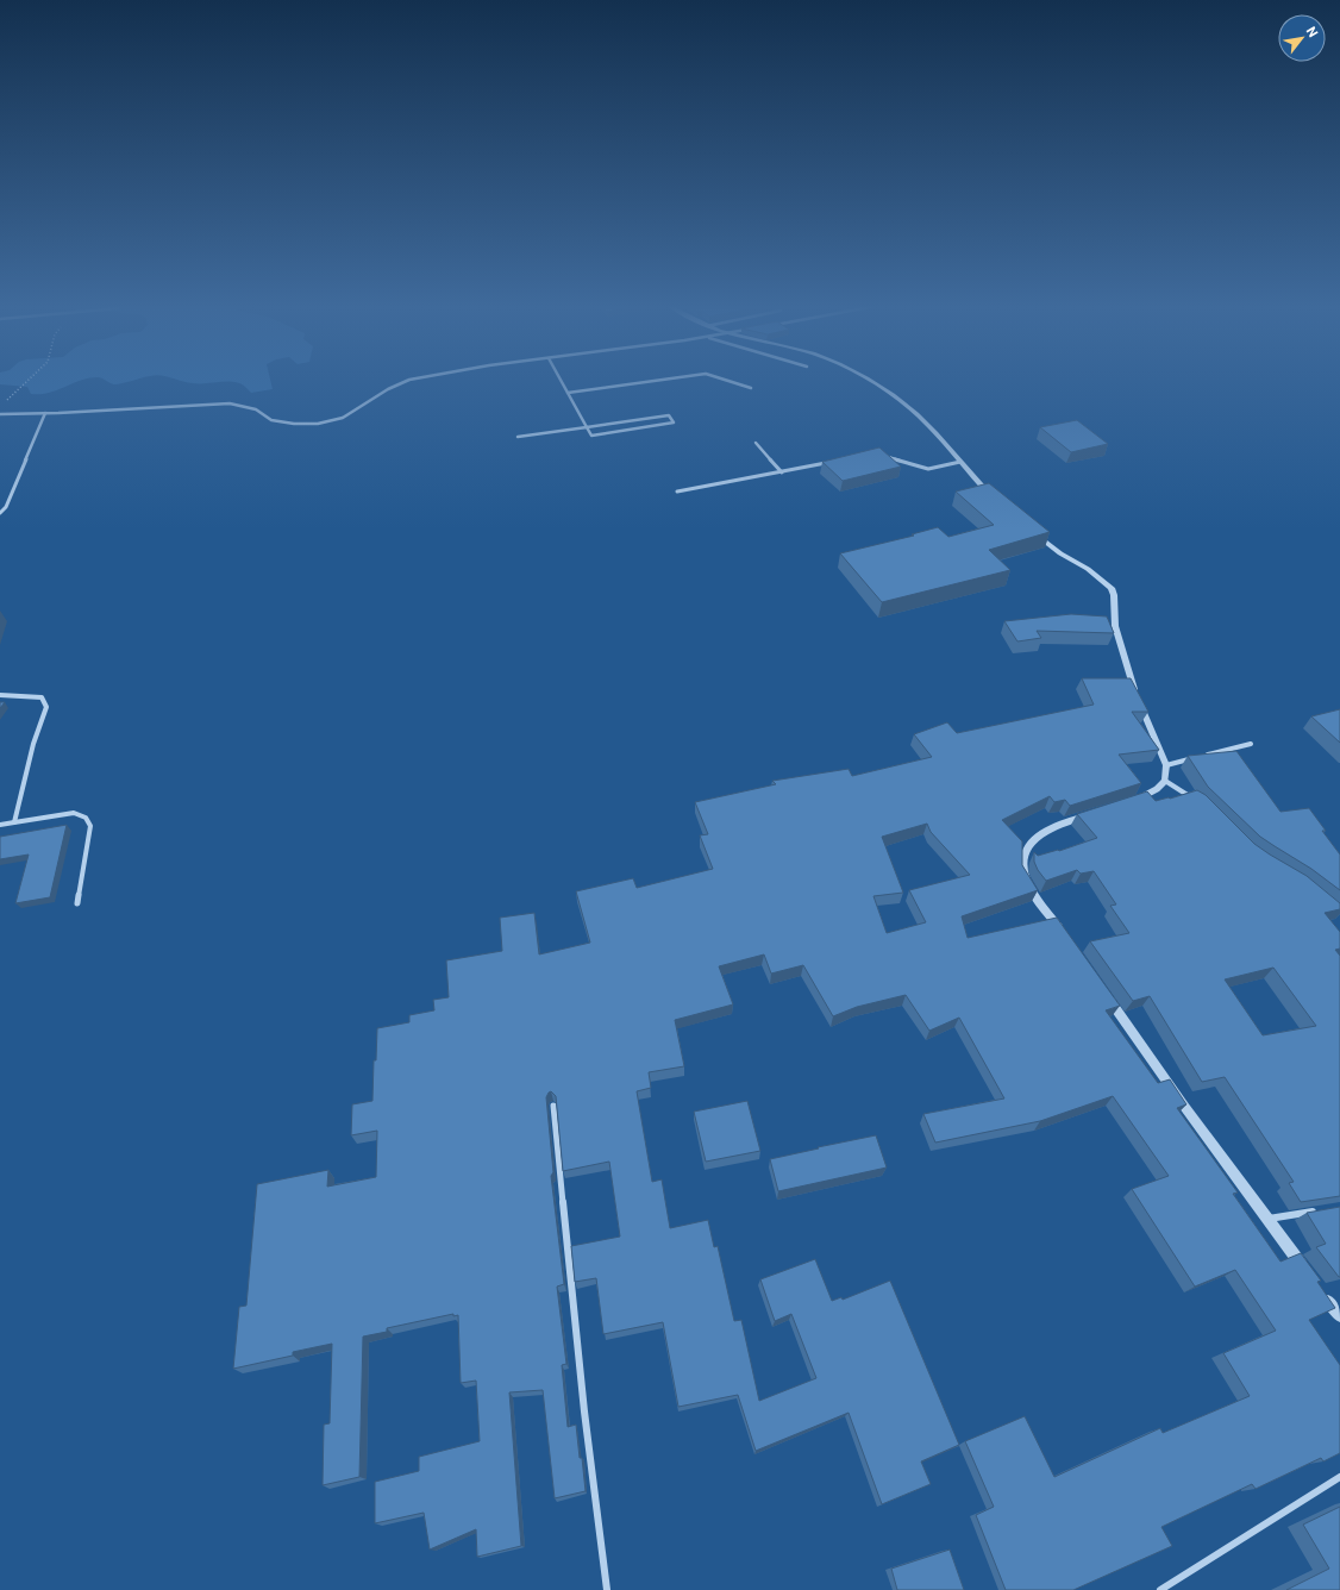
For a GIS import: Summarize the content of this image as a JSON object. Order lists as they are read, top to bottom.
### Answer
{
  "north": "top right"
}
